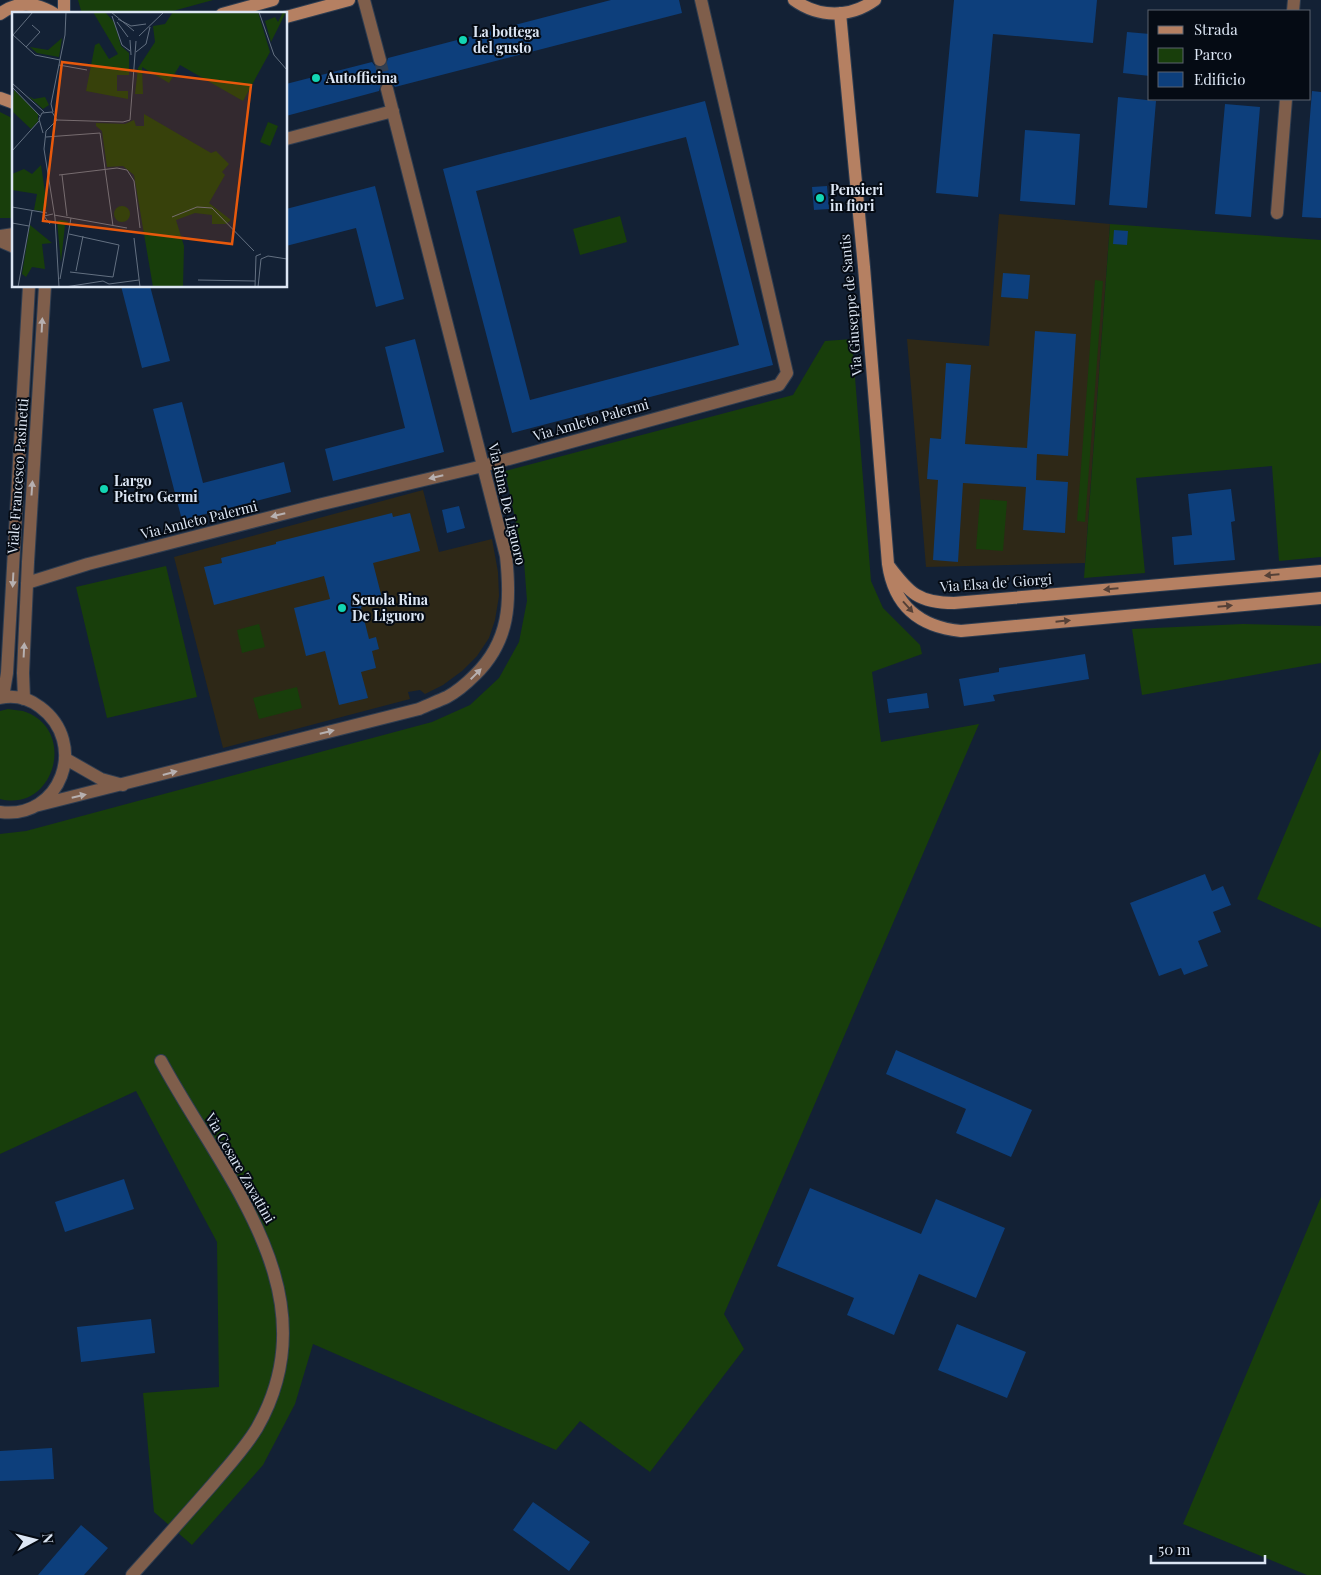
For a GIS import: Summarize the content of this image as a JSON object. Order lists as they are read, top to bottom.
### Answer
{
  "streets": {
    "main road": ["Via Giuseppe de Santis", "Via Elsa de' Giorgi"],
    "street": [
      "Via Amleto Palermi",
      "Viale Francesco Pasinetti",
      "Via Rina De Liguoro",
      "Via Cesare Zavattini"
    ]
  },
  "crossings": [
    ["Via Giuseppe de Santis", "Via Elsa de' Giorgi"],
    ["Via Amleto Palermi", "Viale Francesco Pasinetti"],
    ["Via Amleto Palermi", "Via Rina De Liguoro"]
  ],
  "one_way": ["Via Amleto Palermi", "Via Rina De Liguoro"],
  "places": [
    "La bottega del gusto",
    "Autofficina",
    "Pensieri in fiori",
    "Largo Pietro Germi",
    "Scuola Rina De Liguoro"
  ],
  "legend": ["Strada", "Parco", "Edificio"],
  "scale_bar": "50 m",
  "north": "right"
}
